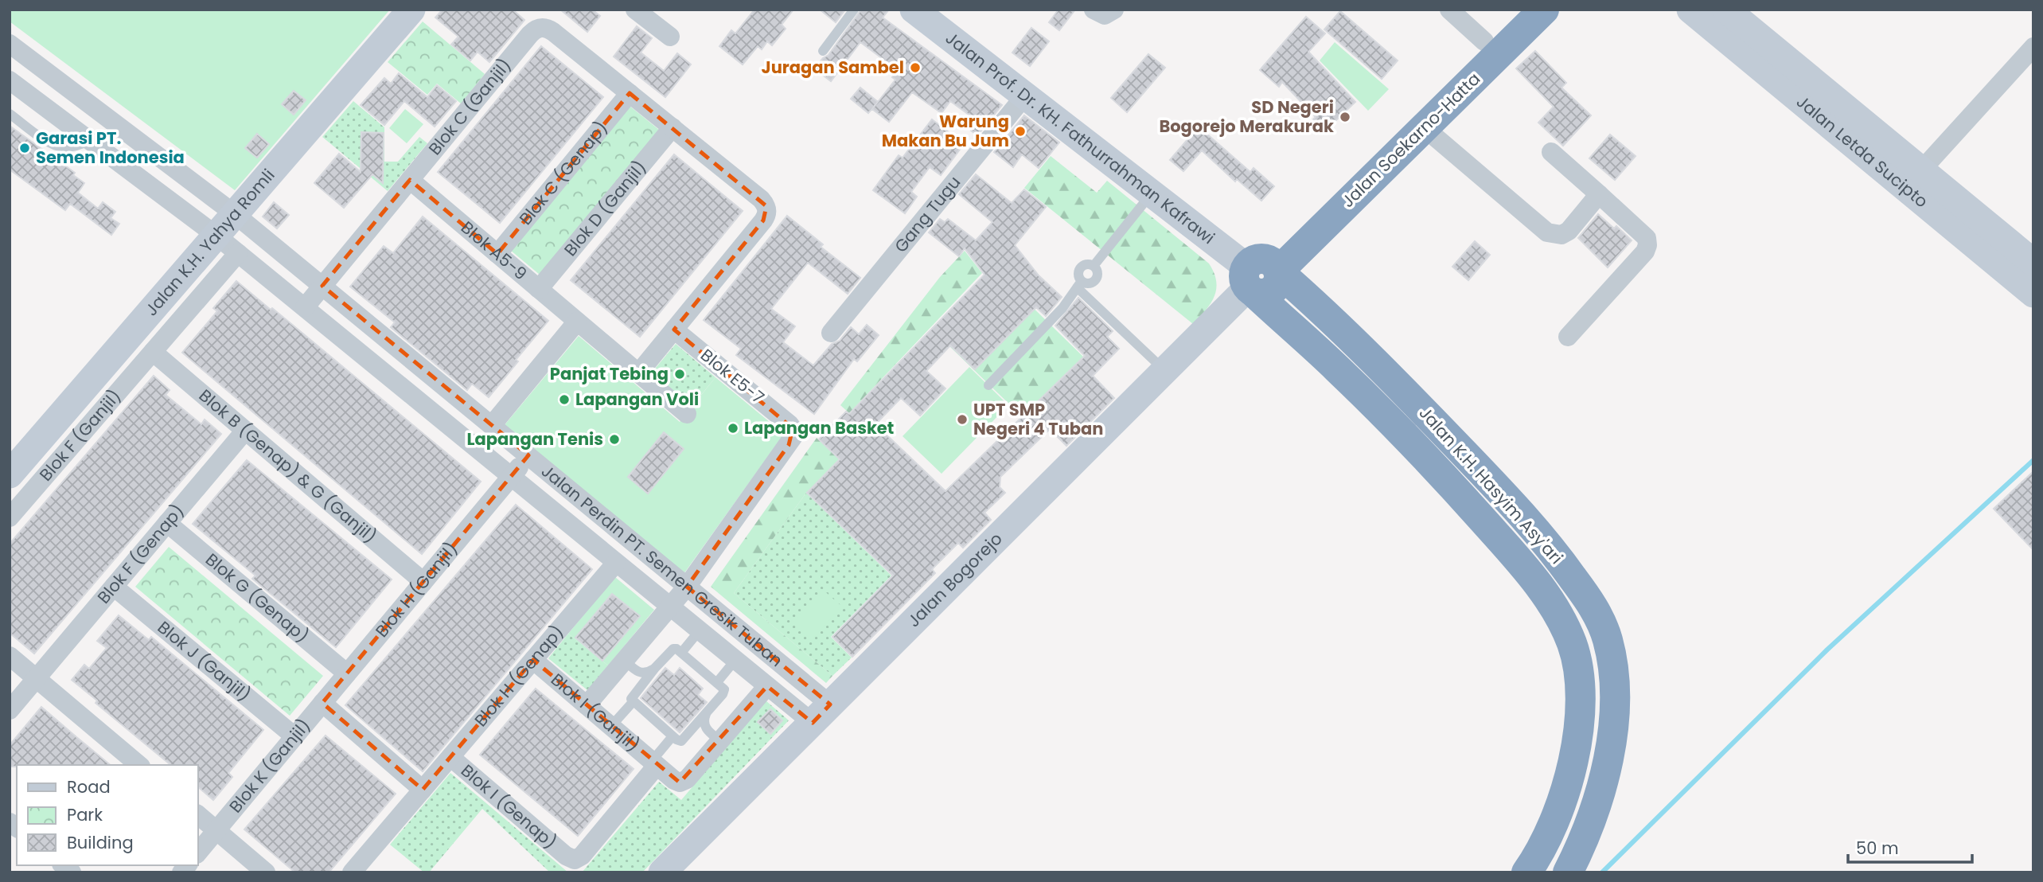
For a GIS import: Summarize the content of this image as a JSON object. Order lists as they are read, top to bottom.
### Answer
{
  "streets": {
    "highway": ["Jalan Soekarno-Hatta", "Jalan K.H. Hasyim Asy'ari"],
    "street": [
      "Blok C (Ganjil)",
      "Jalan Prof. Dr. KH. Fathurrahman Kafrawi",
      "Jalan Letda Sucipto",
      "Blok C (Genap)",
      "Blok D (Ganjil)",
      "Gang Tugu",
      "Jalan K.H. Yahya Romli",
      "Blok A5-9",
      "Blok E5-7",
      "Blok F (Ganjil)",
      "Blok B (Genap) & G (Ganjil)",
      "Blok F (Genap)",
      "Jalan Perdin PT. Semen Gresik Tuban",
      "Jalan Bogorejo",
      "Blok H (Ganjil)",
      "Blok G (Genap)",
      "Blok J (Ganjil)",
      "Blok H (Genap)",
      "Blok I (Ganjil)",
      "Blok K (Ganjil)",
      "Blok I (Genap)"
    ]
  },
  "crossings": [
    ["Blok C (Ganjil)", "Blok C (Genap)"],
    ["Blok C (Ganjil)", "Blok A5-9"],
    ["Blok C (Ganjil)", "Jalan Perdin PT. Semen Gresik Tuban"],
    ["Jalan Prof. Dr. KH. Fathurrahman Kafrawi", "Jalan Soekarno-Hatta"],
    ["Jalan Prof. Dr. KH. Fathurrahman Kafrawi", "Gang Tugu"],
    ["Jalan Prof. Dr. KH. Fathurrahman Kafrawi", "Jalan K.H. Hasyim Asy'ari"],
    ["Jalan Prof. Dr. KH. Fathurrahman Kafrawi", "Jalan Bogorejo"],
    ["Jalan Soekarno-Hatta", "Jalan K.H. Hasyim Asy'ari"],
    ["Jalan Soekarno-Hatta", "Jalan Bogorejo"],
    ["Blok C (Genap)", "Blok A5-9"],
    ["Blok D (Ganjil)", "Blok A5-9"],
    ["Jalan K.H. Yahya Romli", "Jalan Perdin PT. Semen Gresik Tuban"],
    ["Blok E5-7", "Jalan Perdin PT. Semen Gresik Tuban"],
    ["Blok F (Ganjil)", "Blok B (Genap) & G (Ganjil)"],
    ["Blok F (Ganjil)", "Jalan Perdin PT. Semen Gresik Tuban"],
    ["Blok B (Genap) & G (Ganjil)", "Blok F (Genap)"],
    ["Blok B (Genap) & G (Ganjil)", "Blok H (Ganjil)"],
    ["Jalan K.H. Hasyim Asy'ari", "Jalan Bogorejo"],
    ["Blok F (Genap)", "Blok G (Genap)"],
    ["Blok F (Genap)", "Blok J (Ganjil)"],
    ["Jalan Perdin PT. Semen Gresik Tuban", "Jalan Bogorejo"],
    ["Jalan Perdin PT. Semen Gresik Tuban", "Blok H (Ganjil)"],
    ["Jalan Perdin PT. Semen Gresik Tuban", "Blok H (Genap)"],
    ["Blok H (Ganjil)", "Blok G (Genap)"],
    ["Blok H (Ganjil)", "Blok K (Ganjil)"],
    ["Blok J (Ganjil)", "Blok K (Ganjil)"],
    ["Blok H (Genap)", "Blok I (Ganjil)"],
    ["Blok H (Genap)", "Blok I (Genap)"],
    ["Blok I (Ganjil)", "Blok I (Genap)"]
  ],
  "places": [
    "Juragan Sambel",
    "SD Negeri Bogorejo Merakurak",
    "Warung Makan Bu Jum",
    "Garasi PT. Semen Indonesia",
    "Panjat Tebing",
    "Lapangan Voli",
    "UPT SMP Negeri 4 Tuban",
    "Lapangan Basket",
    "Lapangan Tenis"
  ],
  "legend": ["Road", "Park", "Building"],
  "scale_bar": "50 m"
}
